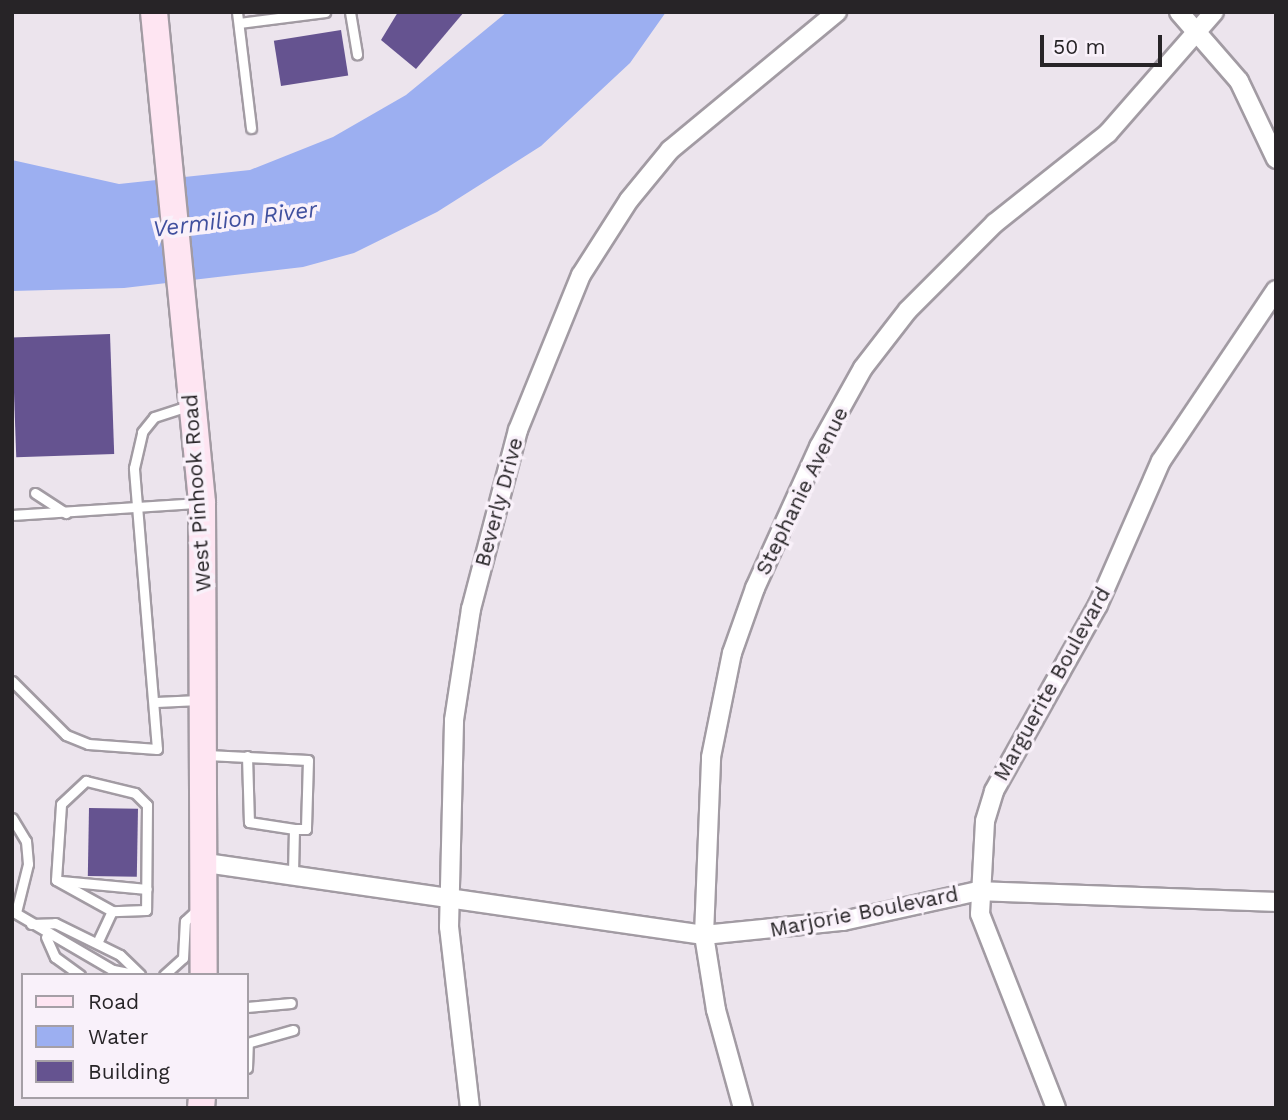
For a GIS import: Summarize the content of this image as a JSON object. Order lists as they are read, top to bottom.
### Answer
{
  "streets": {
    "main road": ["West Pinhook Road"],
    "street": [
      "Stephanie Avenue",
      "Beverly Drive",
      "Marguerite Boulevard",
      "Marjorie Boulevard"
    ]
  },
  "crossings": [
    ["Stephanie Avenue", "Marjorie Boulevard"],
    ["West Pinhook Road", "Marjorie Boulevard"],
    ["Beverly Drive", "Marjorie Boulevard"],
    ["Marguerite Boulevard", "Marjorie Boulevard"]
  ],
  "water": ["Vermilion River"],
  "legend": ["Road", "Water", "Building"],
  "scale_bar": "50 m"
}
